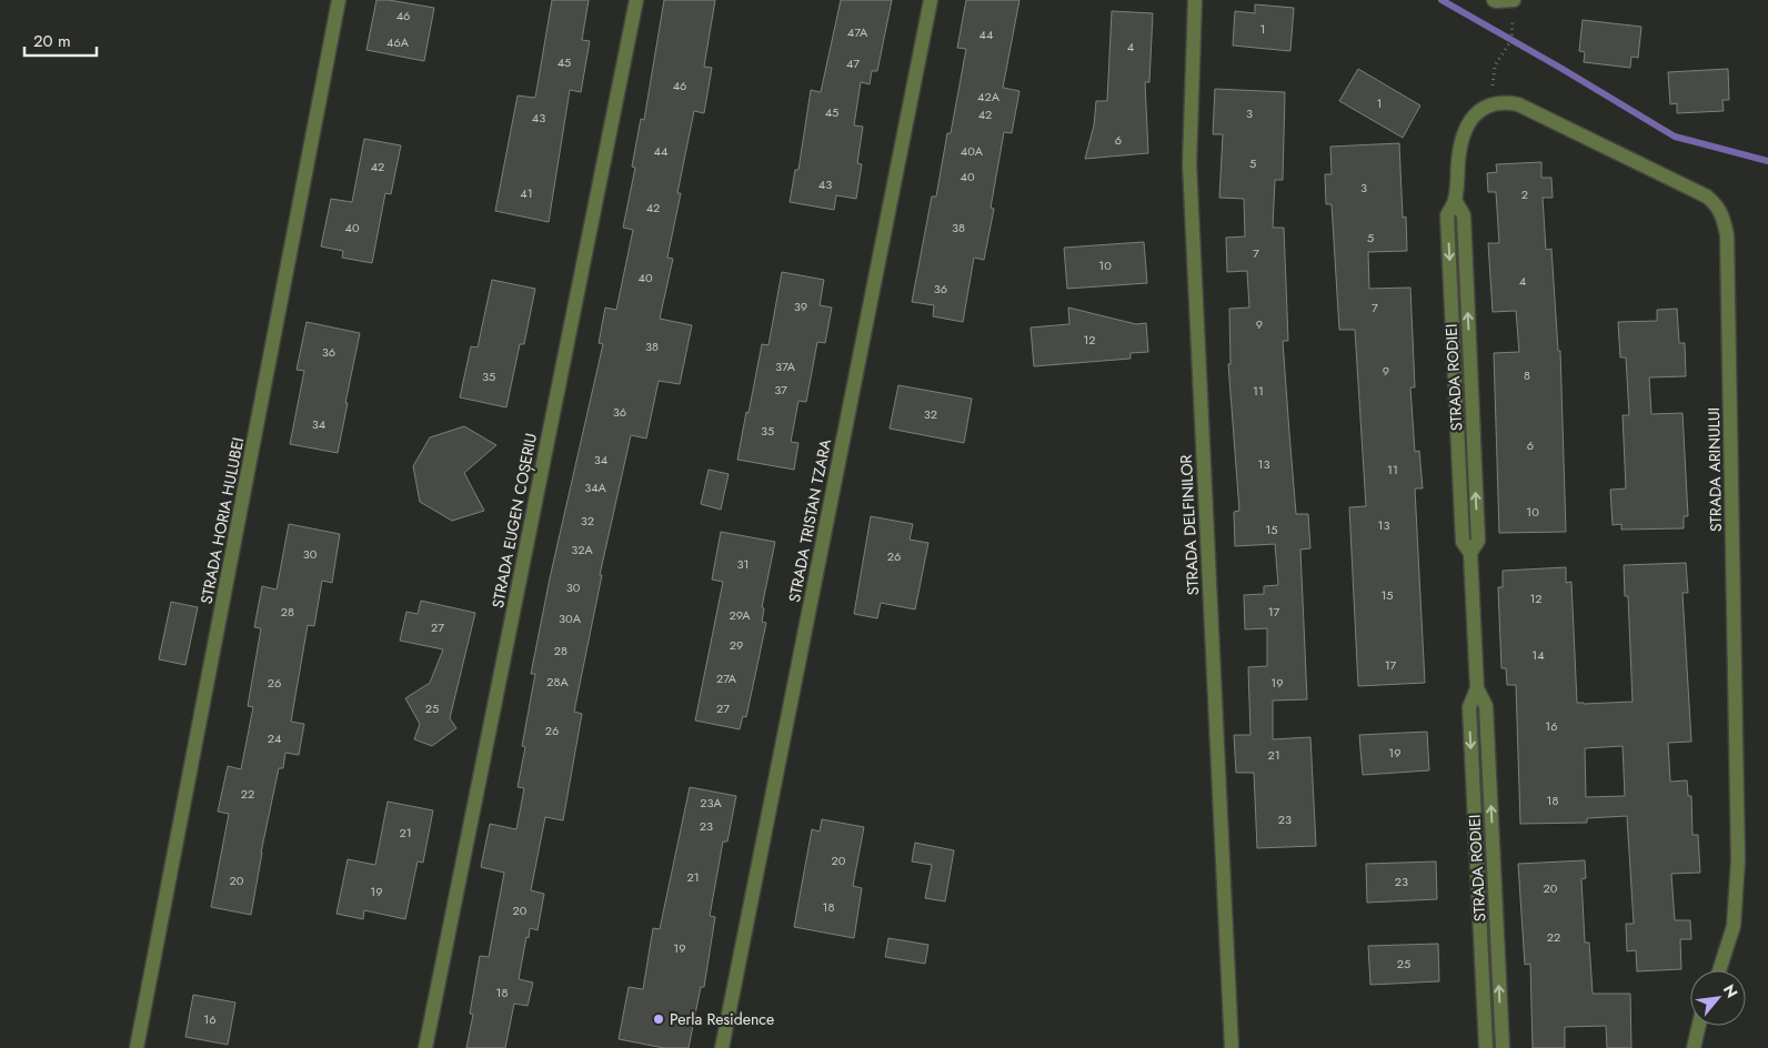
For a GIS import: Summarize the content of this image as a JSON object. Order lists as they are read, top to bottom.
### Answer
{
  "streets": {
    "street": [
      "STRADA RODIEI",
      "STRADA ARINULUI",
      "STRADA HORIA HULUBEI",
      "STRADA EUGEN COȘERIU",
      "STRADA TRISTAN TZARA",
      "STRADA DELFINILOR"
    ]
  },
  "crossings": [
    ["STRADA RODIEI", "STRADA ARINULUI"]
  ],
  "places": ["Perla Residence"],
  "house_numbers": [
    "46",
    "1",
    "47A",
    "44",
    "46A",
    "4",
    "45",
    "47",
    "46",
    "42A",
    "1",
    "45",
    "3",
    "42",
    "43",
    "6",
    "44",
    "40A",
    "5",
    "42",
    "40",
    "43",
    "3",
    "41",
    "2",
    "42",
    "40",
    "38",
    "5",
    "7",
    "10",
    "40",
    "4",
    "36",
    "39",
    "7",
    "9",
    "12",
    "38",
    "36",
    "37A",
    "9",
    "8",
    "35",
    "37",
    "11",
    "36",
    "32",
    "34",
    "35",
    "6",
    "34",
    "13",
    "11",
    "34A",
    "10",
    "32",
    "13",
    "15",
    "32A",
    "30",
    "26",
    "31",
    "30",
    "15",
    "12",
    "28",
    "17",
    "29A",
    "30A",
    "27",
    "29",
    "28",
    "14",
    "17",
    "27A",
    "28A",
    "26",
    "19",
    "25",
    "27",
    "16",
    "26",
    "24",
    "19",
    "21",
    "22",
    "18",
    "23A",
    "23",
    "23",
    "21",
    "20",
    "21",
    "20",
    "23",
    "20",
    "19",
    "18",
    "20",
    "22",
    "19",
    "25",
    "18",
    "16"
  ],
  "scale_bar": "20 m",
  "north": "top right"
}
